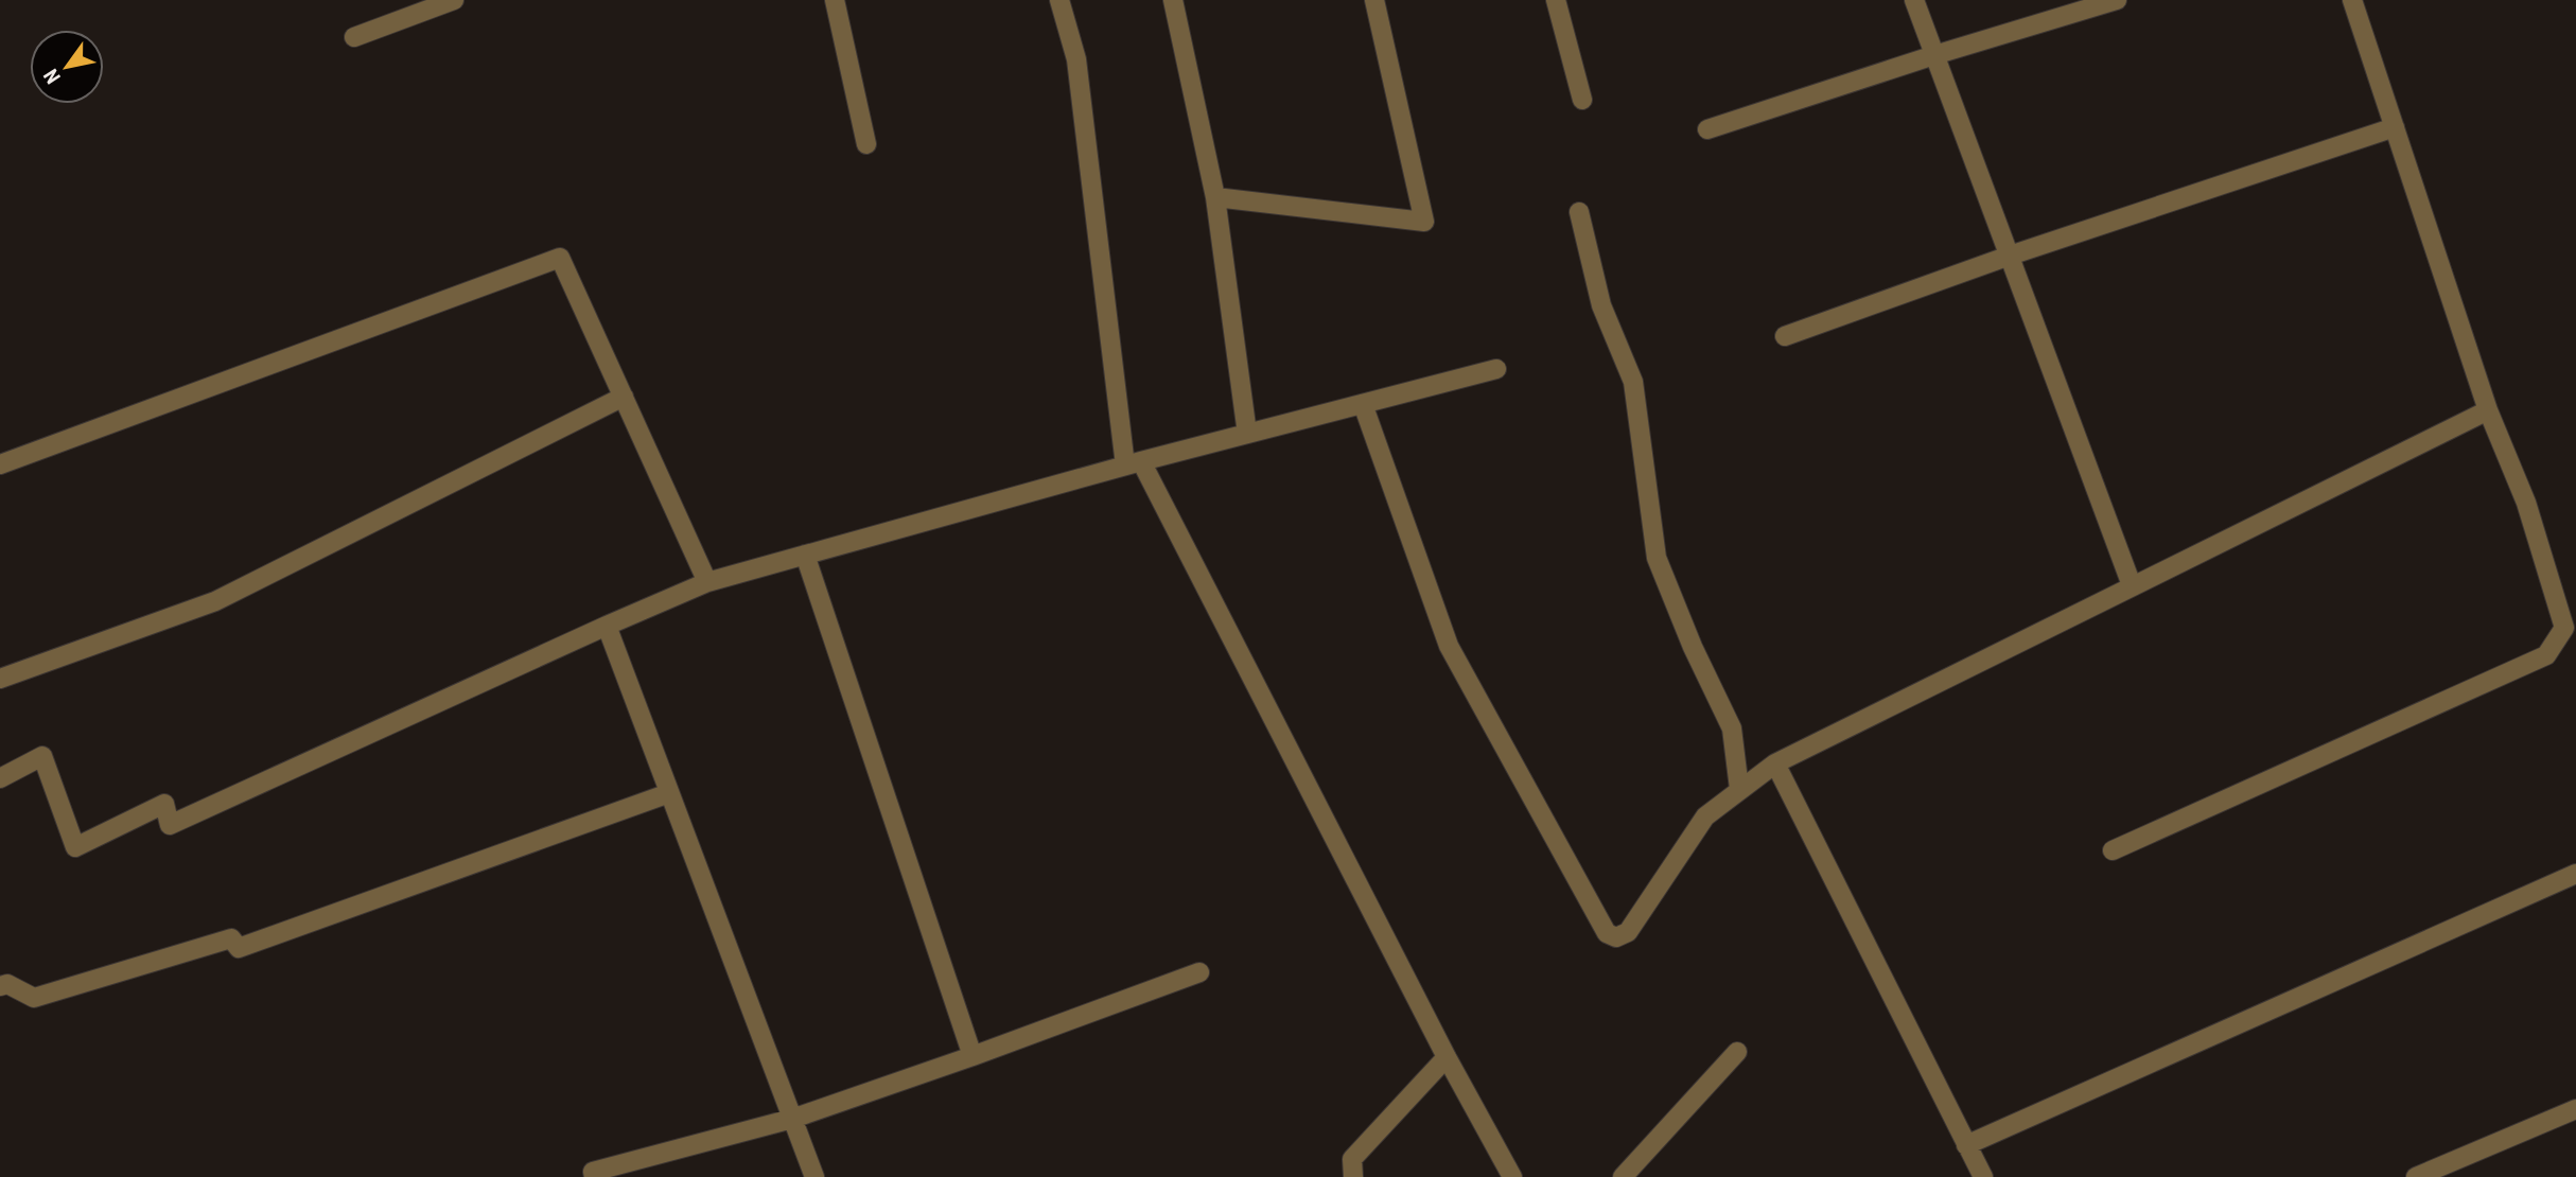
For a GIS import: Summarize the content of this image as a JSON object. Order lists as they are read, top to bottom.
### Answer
{
  "north": "bottom left"
}
